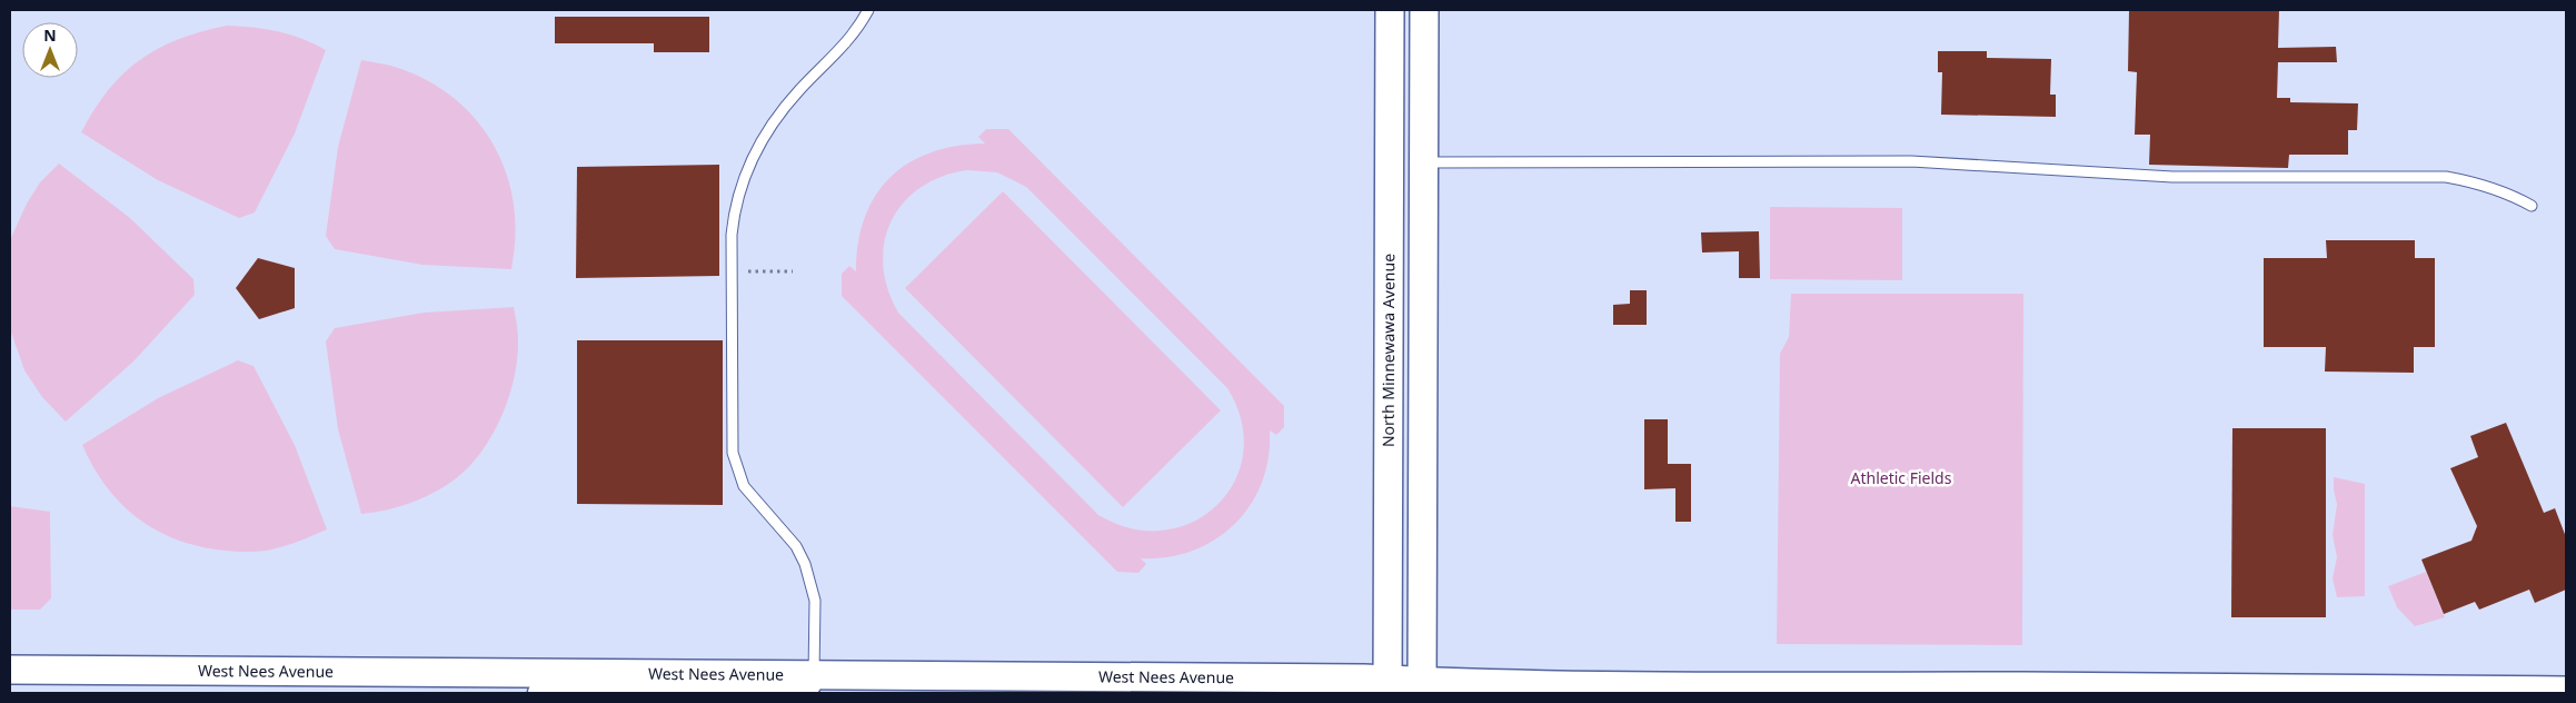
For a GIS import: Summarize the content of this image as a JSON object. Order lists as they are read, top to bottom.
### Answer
{
  "streets": {
    "main road": ["North Minnewawa Avenue", "West Nees Avenue"]
  },
  "crossings": [
    ["North Minnewawa Avenue", "West Nees Avenue"]
  ],
  "parks": ["Athletic Fields"],
  "north": "top"
}
